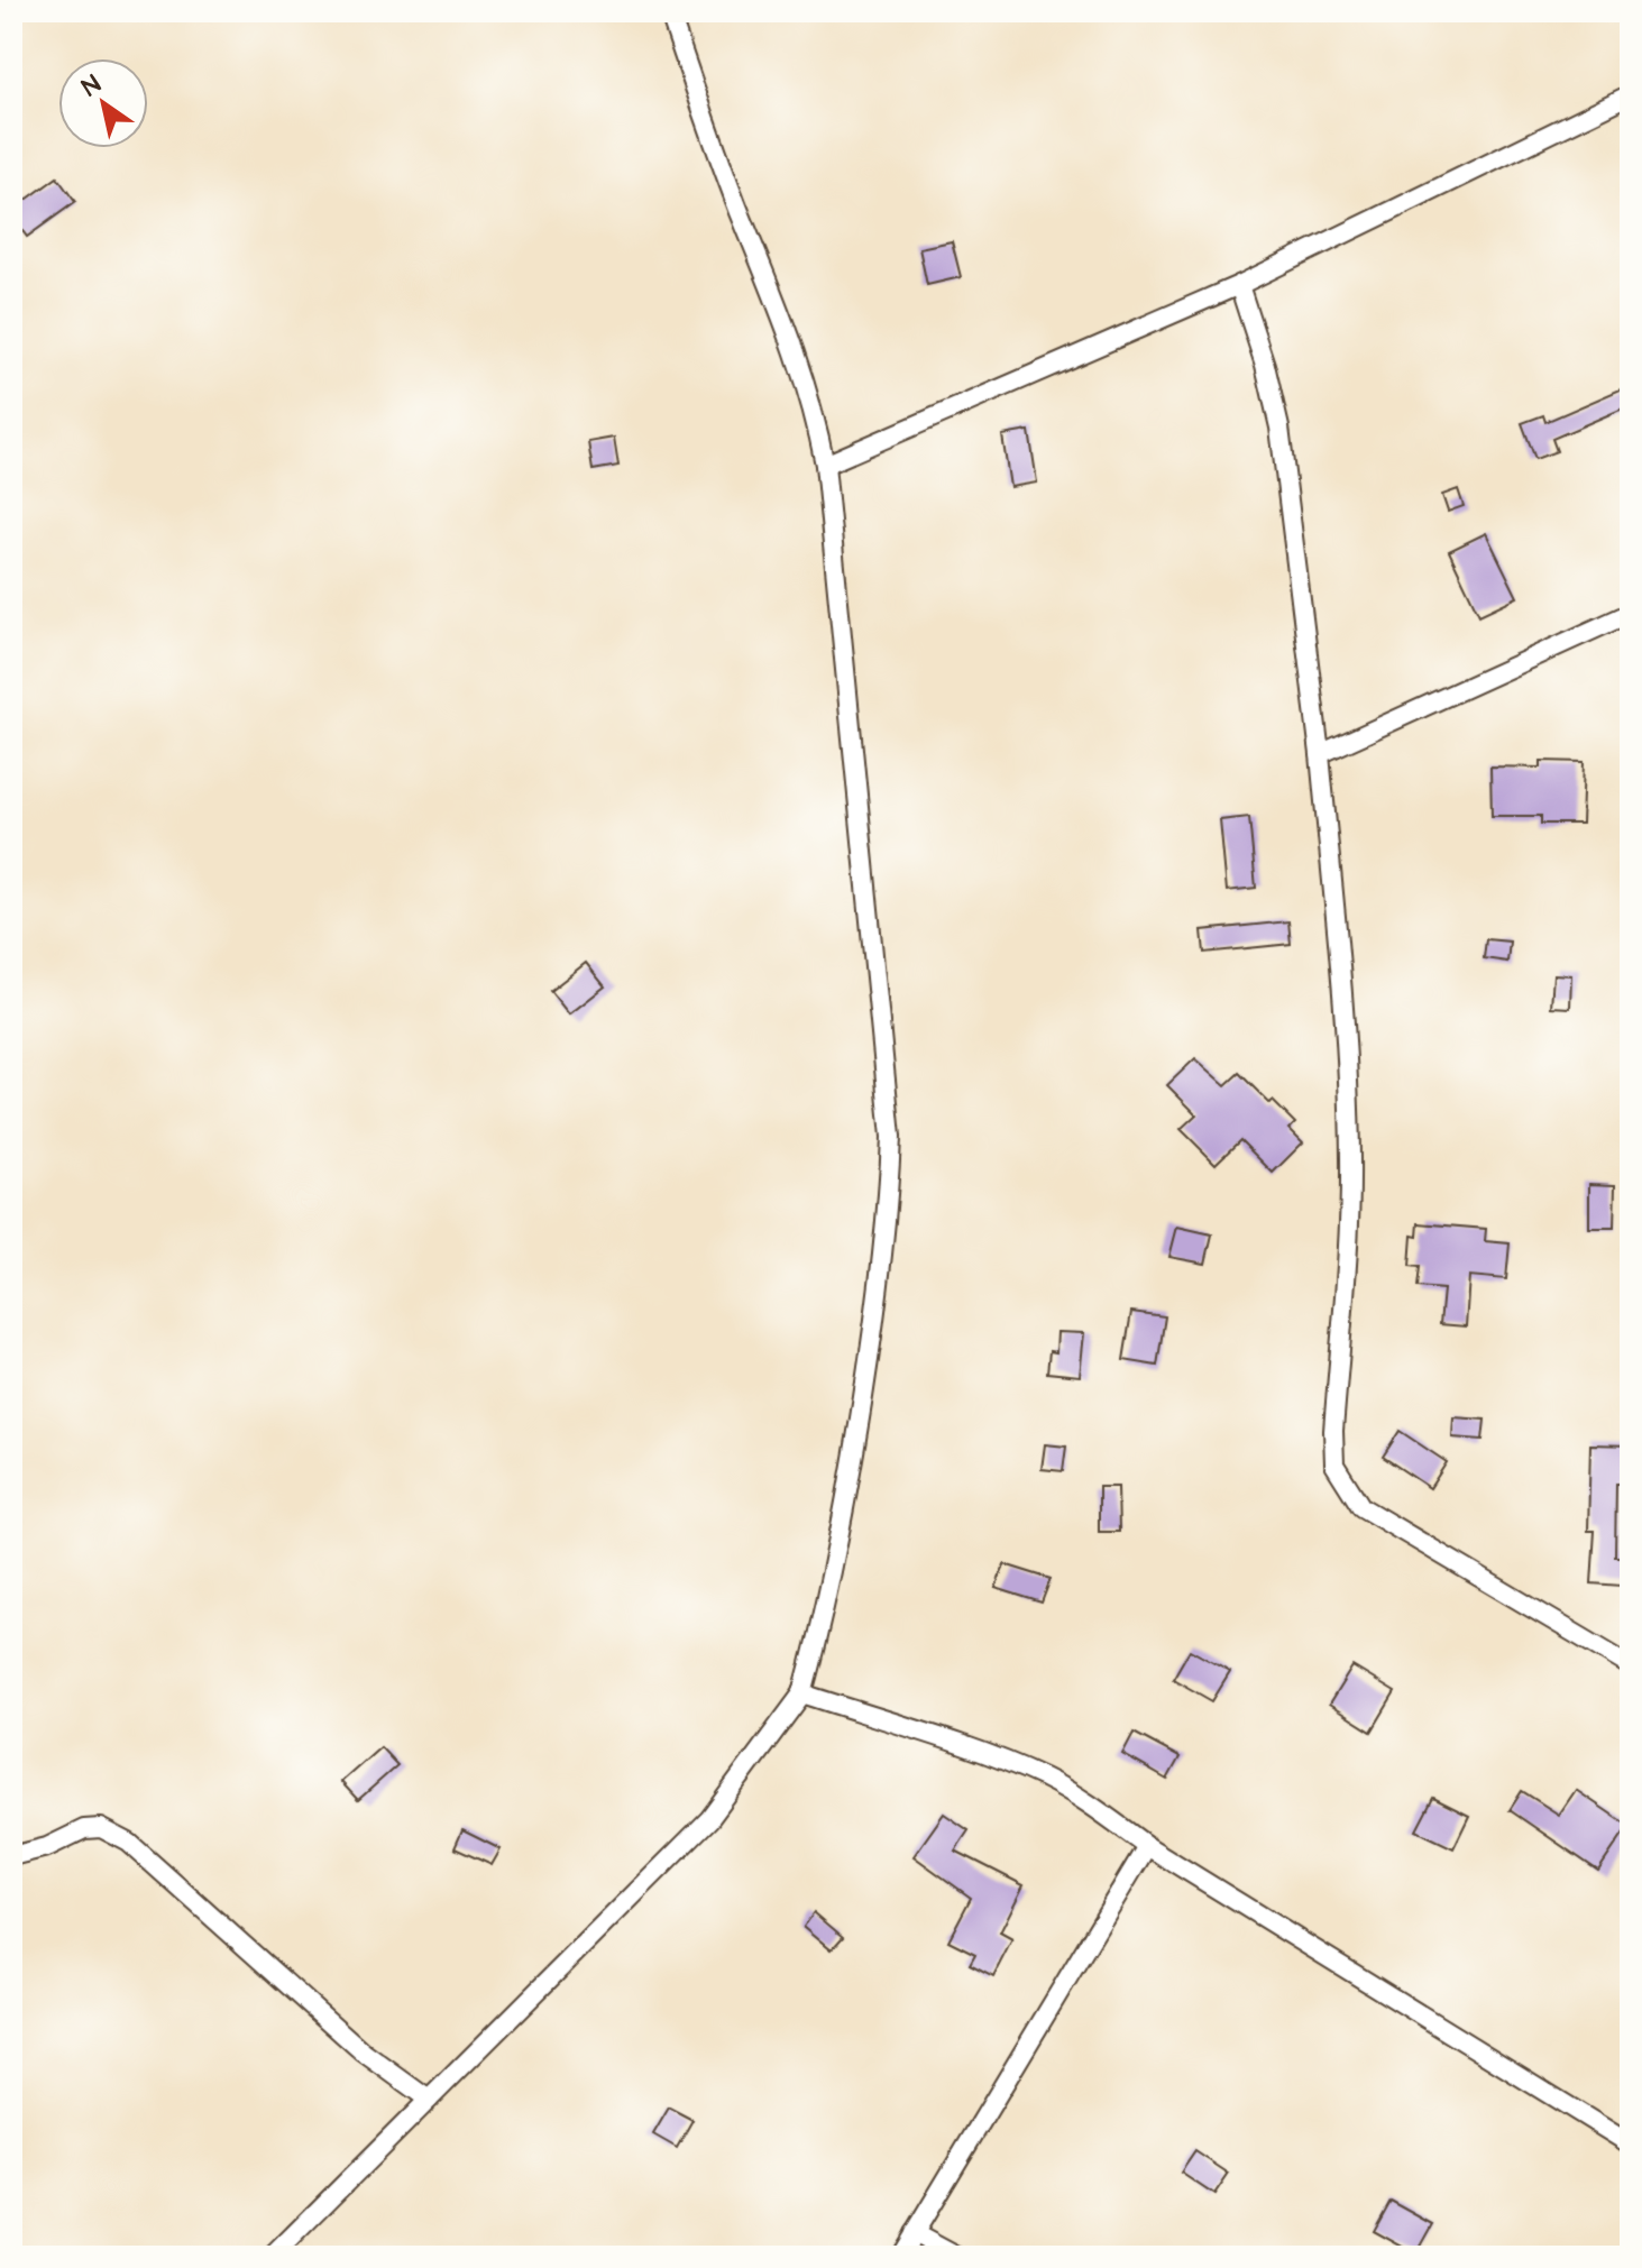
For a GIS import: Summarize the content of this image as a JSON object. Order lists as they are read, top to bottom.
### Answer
{
  "north": "top left"
}
